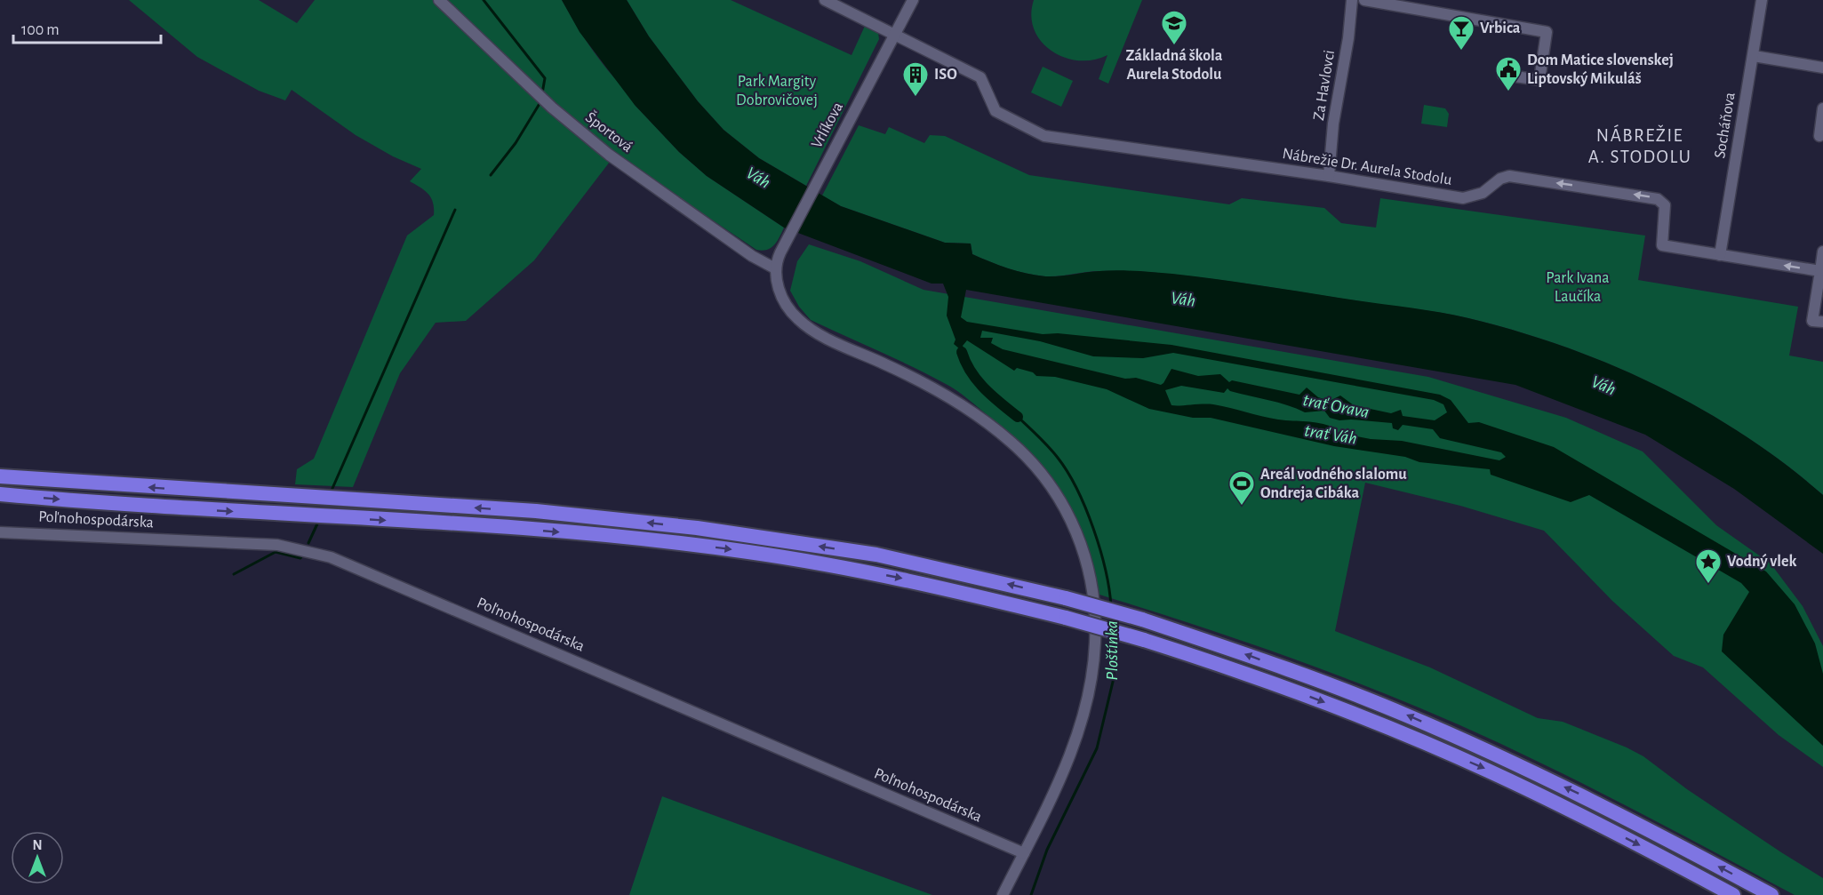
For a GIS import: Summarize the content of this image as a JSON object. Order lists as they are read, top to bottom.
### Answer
{
  "streets": {
    "street": [
      "Za Havlovci",
      "Vrlíkova",
      "Socháňova",
      "Športová",
      "Nábrežie Dr. Aurela Stodolu",
      "Poľnohospodárska"
    ]
  },
  "crossings": [
    ["Za Havlovci", "Nábrežie Dr. Aurela Stodolu"],
    ["Vrlíkova", "Športová"],
    ["Vrlíkova", "Nábrežie Dr. Aurela Stodolu"],
    ["Socháňova", "Nábrežie Dr. Aurela Stodolu"]
  ],
  "one_way": ["Nábrežie Dr. Aurela Stodolu"],
  "districts": ["NÁBREŽIE A. STODOLU"],
  "water": [
    "Váh",
    "trať Orava",
    "trať Váh",
    "Ploštínka"
  ],
  "parks": ["Park Margity Dobrovičovej", "Park Ivana Laučíka"],
  "places": {
    "school or university": ["Základná škola Aurela Stodolu"],
    "bar": ["Vrbica"],
    "public building": ["Dom Matice slovenskej Liptovský Mikuláš"],
    "building": ["ISO"],
    "sports": ["Areál vodného slalomu Ondreja Cibáka"],
    "place": ["Vodný vlek"]
  },
  "scale_bar": "100 m",
  "north": "top"
}
